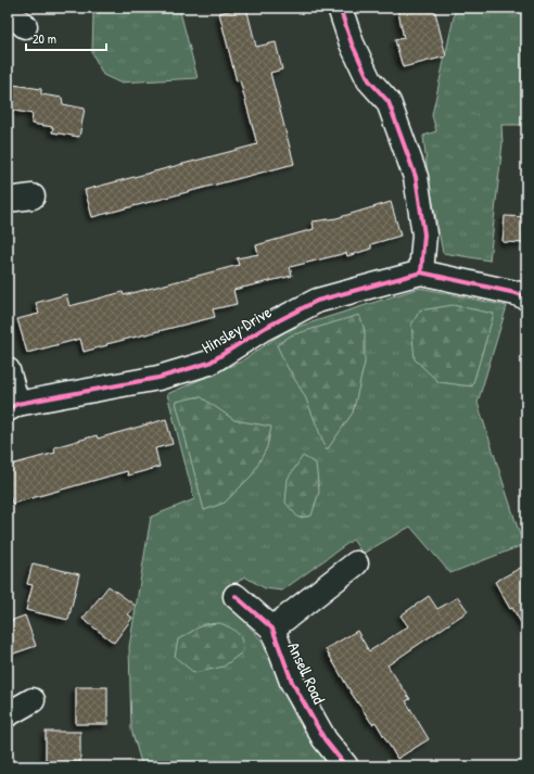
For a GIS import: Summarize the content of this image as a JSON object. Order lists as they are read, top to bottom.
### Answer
{
  "streets": {
    "street": ["Hinsley Drive", "Ansell Road"]
  },
  "scale_bar": "20 m"
}
